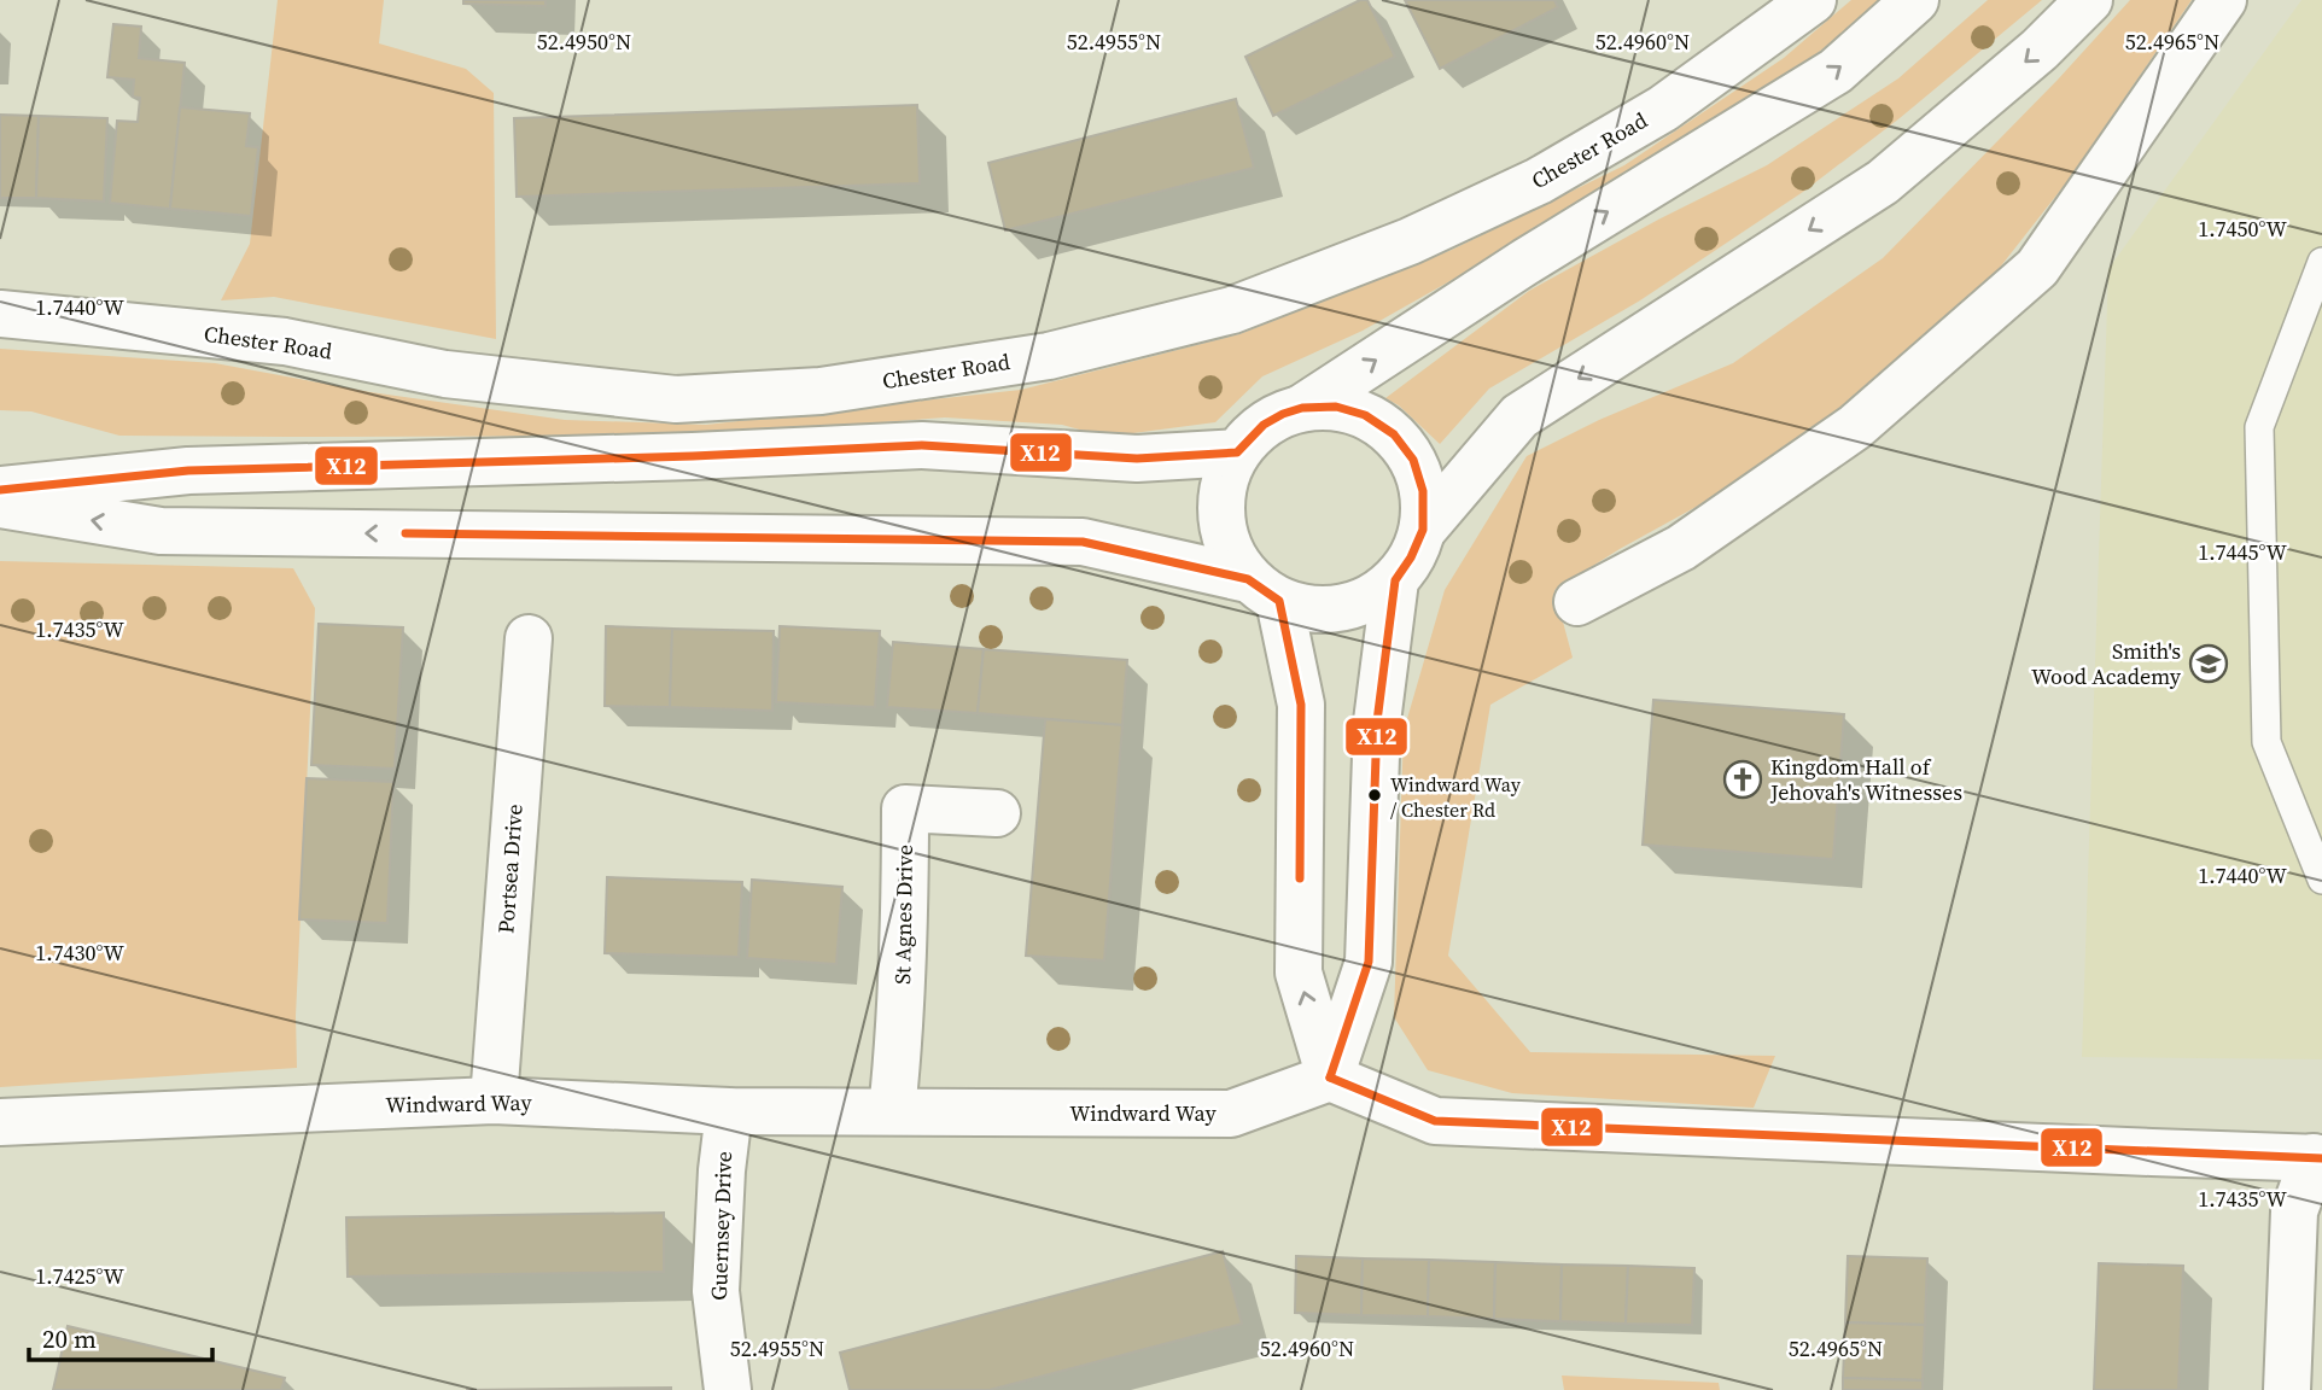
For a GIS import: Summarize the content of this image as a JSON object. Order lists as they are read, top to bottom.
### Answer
{
  "streets": {
    "street": [
      "Chester Road",
      "Portsea Drive",
      "St Agnes Drive",
      "Windward Way",
      "Guernsey Drive"
    ]
  },
  "crossings": [
    ["Portsea Drive", "Windward Way"],
    ["St Agnes Drive", "Windward Way"],
    ["Windward Way", "Guernsey Drive"]
  ],
  "places": {
    "school or university": ["Smith's Wood Academy"],
    "church": ["Kingdom Hall of Jehovah's Witnesses"],
    "other": ["Windward Way / Chester Rd"]
  },
  "lines": ["transit line X12"],
  "scale_bar": "20 m",
  "coordinates": [
    "52.4950°N",
    "52.4955°N",
    "52.4960°N",
    "52.4965°N",
    "1.7450°W",
    "1.7440°W",
    "1.7445°W",
    "1.7435°W",
    "1.7430°W",
    "1.7425°W"
  ]
}
